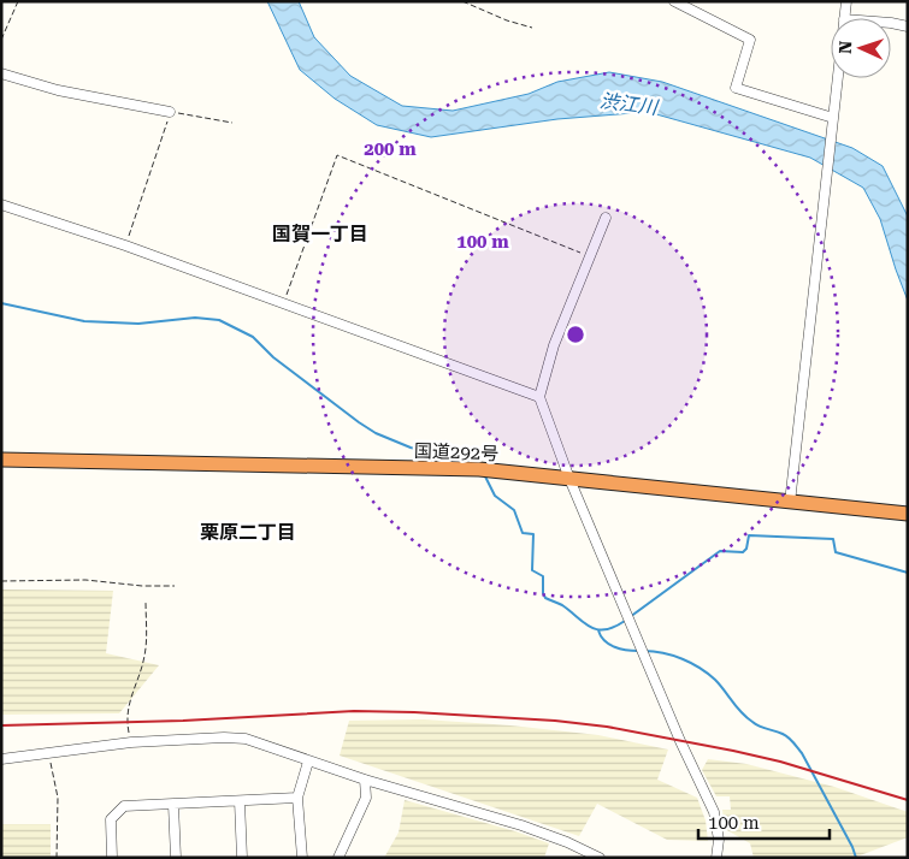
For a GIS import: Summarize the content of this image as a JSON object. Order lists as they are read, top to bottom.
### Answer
{
  "streets": {
    "highway": ["国道292号"]
  },
  "districts": ["国賀一丁目", "栗原二丁目"],
  "water": ["渋江川"],
  "scale_bar": "100 m",
  "north": "left",
  "rings": ["200 m", "100 m"]
}
